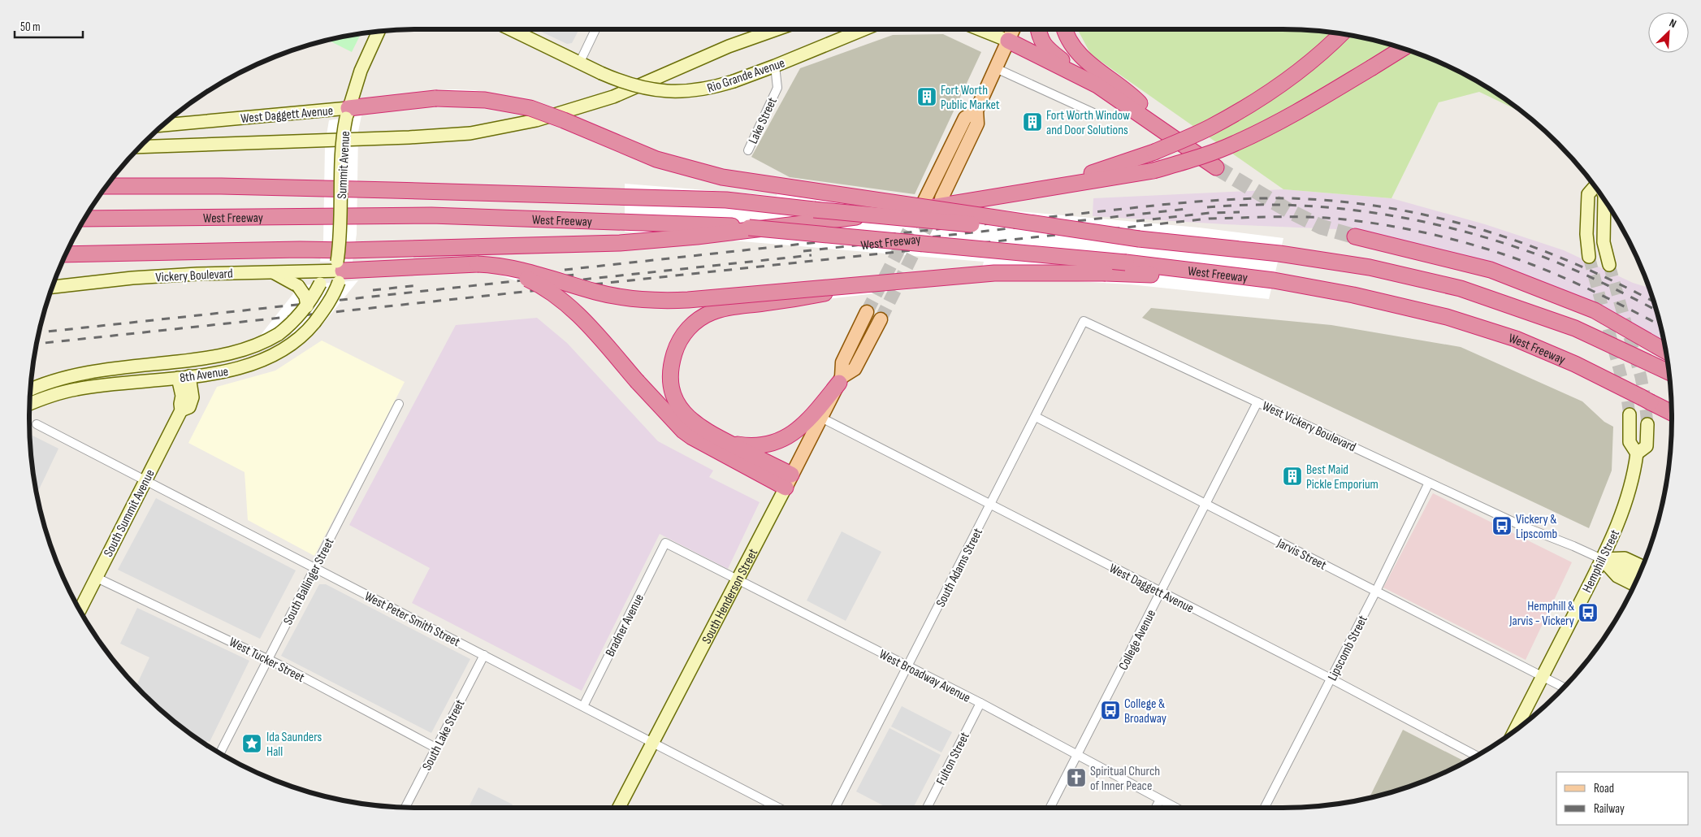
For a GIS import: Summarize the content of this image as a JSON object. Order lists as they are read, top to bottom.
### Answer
{
  "streets": {
    "highway": ["West Freeway"],
    "main road": [
      "Rio Grande Avenue",
      "West Daggett Avenue",
      "Summit Avenue",
      "Vickery Boulevard",
      "8th Avenue",
      "West Vickery Boulevard",
      "South Summit Avenue",
      "Hemphill Street",
      "South Henderson Street"
    ],
    "street": [
      "Lake Street",
      "Jarvis Street",
      "South Adams Street",
      "South Ballinger Street",
      "West Peter Smith Street",
      "Bradner Avenue",
      "College Avenue",
      "Lipscomb Street",
      "West Tucker Street",
      "West Broadway Avenue",
      "South Lake Street",
      "Fulton Street"
    ]
  },
  "crossings": [
    ["Rio Grande Avenue", "Lake Street"],
    ["West Daggett Avenue", "Summit Avenue"],
    ["West Daggett Avenue", "South Adams Street"],
    ["West Daggett Avenue", "South Henderson Street"],
    ["West Daggett Avenue", "College Avenue"],
    ["West Daggett Avenue", "Lipscomb Street"],
    ["Summit Avenue", "8th Avenue"],
    ["Vickery Boulevard", "8th Avenue"],
    ["8th Avenue", "South Summit Avenue"],
    ["West Vickery Boulevard", "Hemphill Street"],
    ["West Vickery Boulevard", "South Adams Street"],
    ["West Vickery Boulevard", "College Avenue"],
    ["West Vickery Boulevard", "Lipscomb Street"],
    ["South Summit Avenue", "West Peter Smith Street"],
    ["South Summit Avenue", "West Tucker Street"],
    ["Jarvis Street", "Hemphill Street"],
    ["Jarvis Street", "South Adams Street"],
    ["Jarvis Street", "College Avenue"],
    ["Jarvis Street", "Lipscomb Street"],
    ["South Adams Street", "West Broadway Avenue"],
    ["South Ballinger Street", "West Peter Smith Street"],
    ["South Ballinger Street", "West Tucker Street"],
    ["South Henderson Street", "West Peter Smith Street"],
    ["South Henderson Street", "West Broadway Avenue"],
    ["West Peter Smith Street", "Bradner Avenue"],
    ["West Peter Smith Street", "South Lake Street"],
    ["Bradner Avenue", "West Broadway Avenue"],
    ["College Avenue", "West Broadway Avenue"],
    ["West Tucker Street", "South Lake Street"],
    ["West Broadway Avenue", "Fulton Street"]
  ],
  "places": {
    "building": ["Fort Worth Public Market", "Fort Worth Window and Door Solutions", "Best Maid Pickle Emporium"],
    "bus stop": ["Vickery & Lipscomb", "Hemphill & Jarvis - Vickery", "College & Broadway"],
    "place": ["Ida Saunders Hall"],
    "church": ["Spiritual Church of Inner Peace"]
  },
  "legend": ["Road", "Railway"],
  "scale_bar": "50 m",
  "north": "top right"
}
